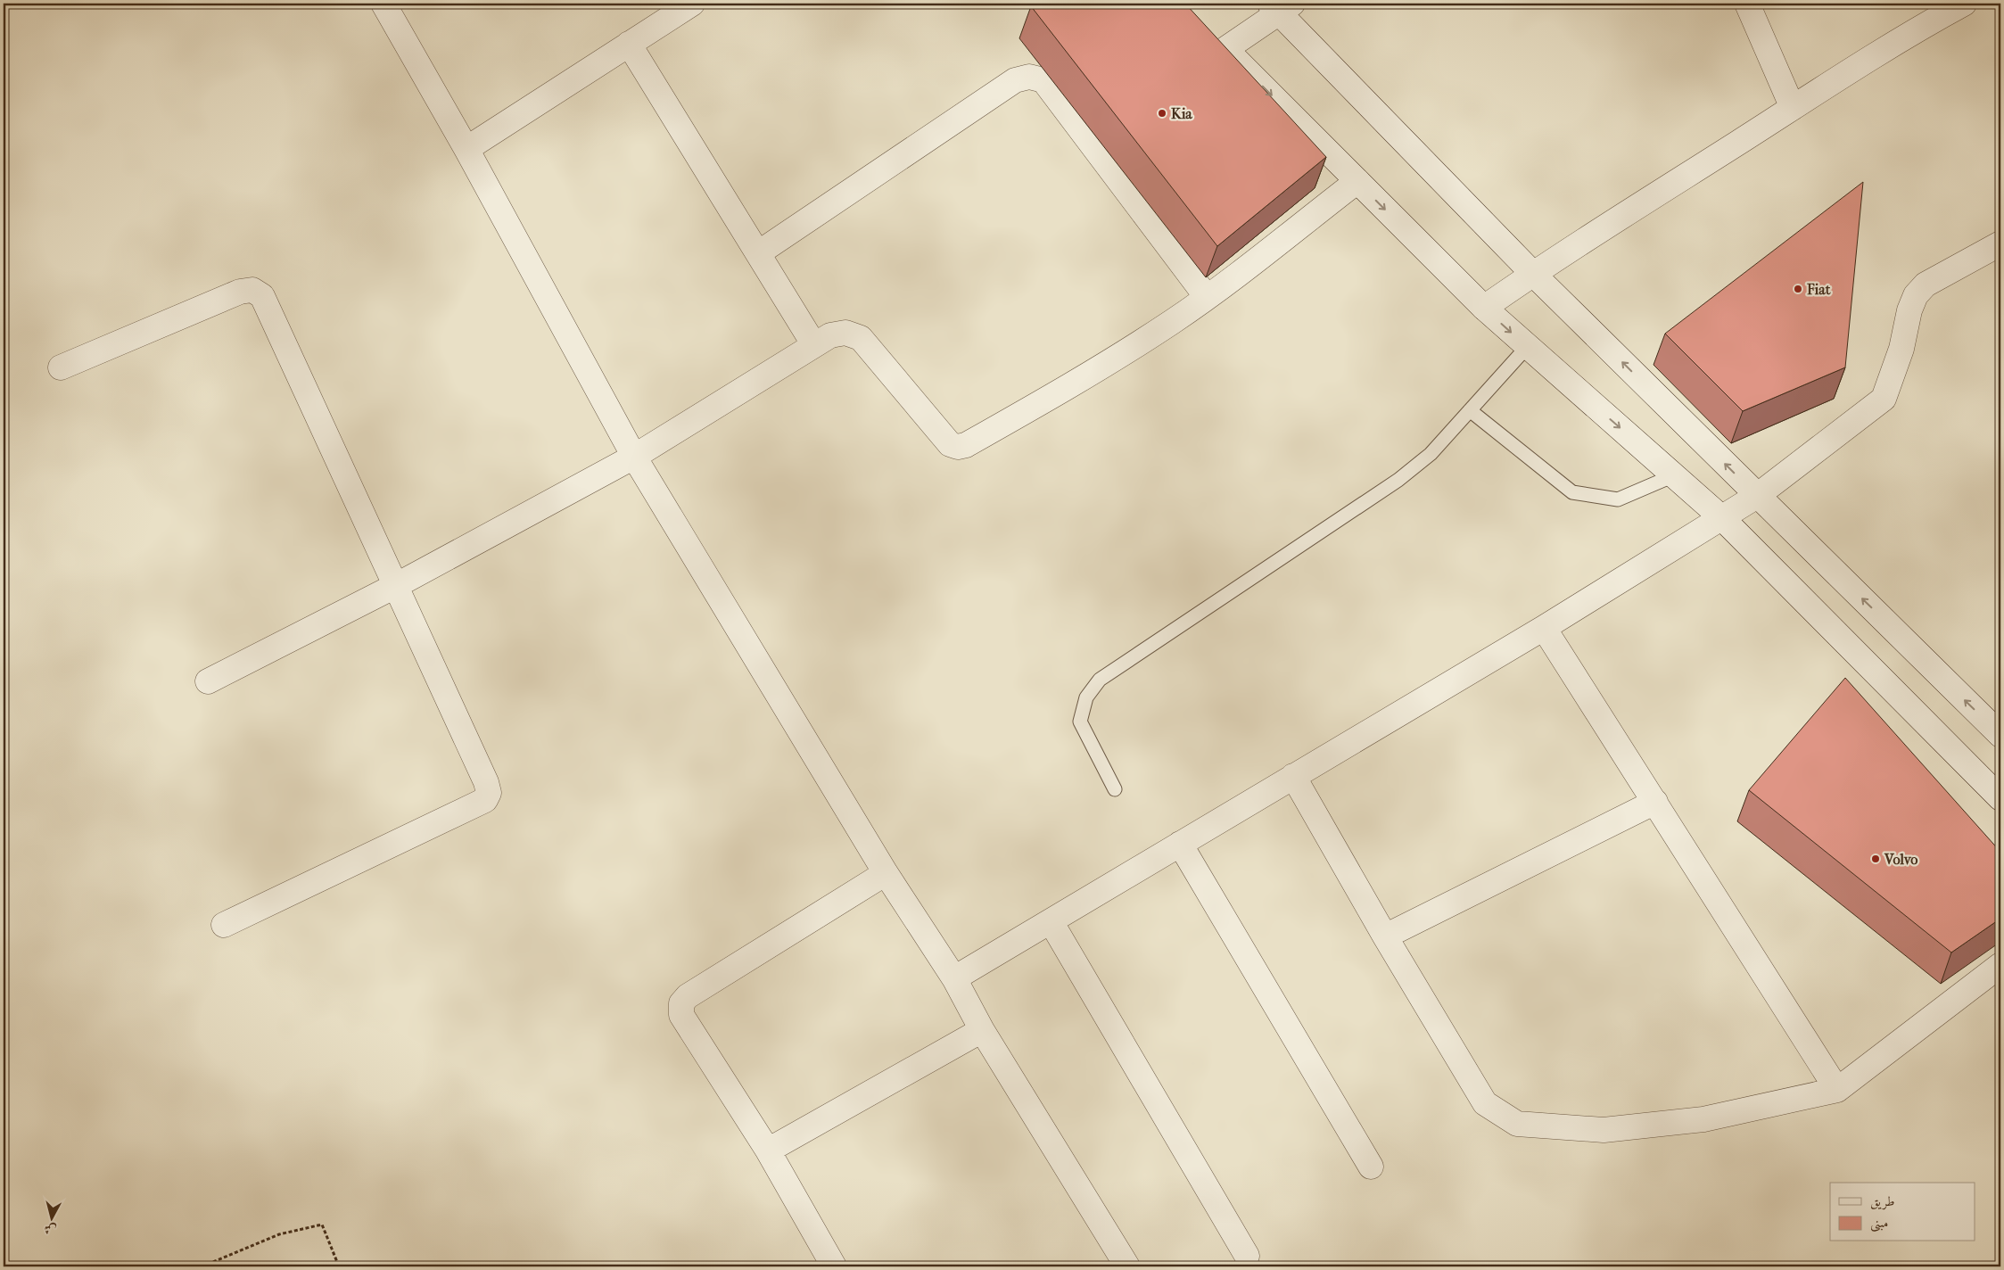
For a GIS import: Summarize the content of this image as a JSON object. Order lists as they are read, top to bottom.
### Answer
{
  "places": ["Kia", "Fiat", "Volvo"],
  "legend": ["طريق", "مبنى"],
  "north": "bottom"
}
